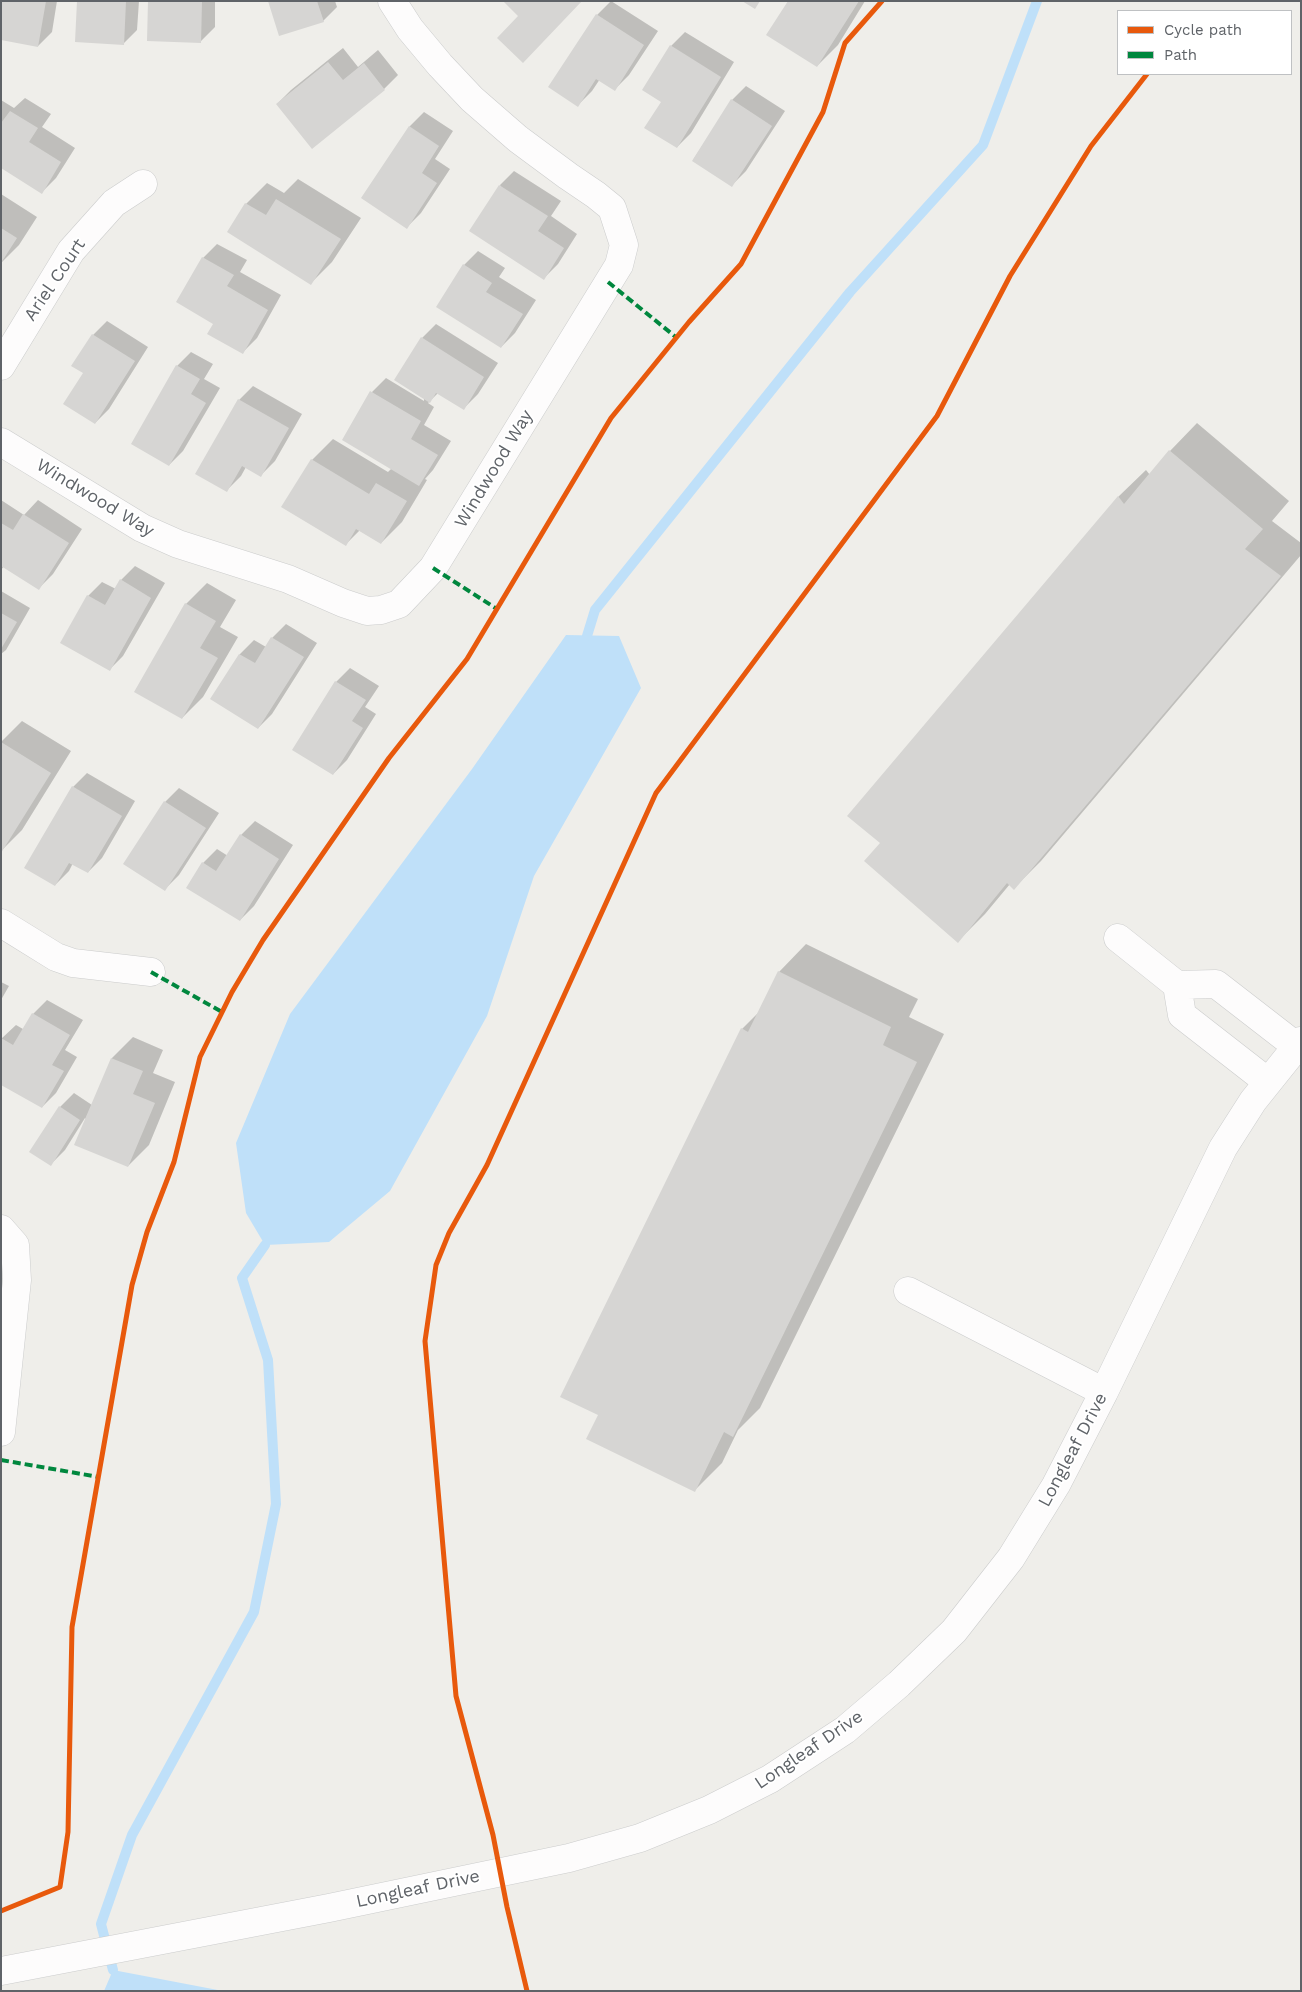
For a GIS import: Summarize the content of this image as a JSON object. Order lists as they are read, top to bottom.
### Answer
{
  "streets": {
    "street": ["Ariel Court", "Windwood Way", "Longleaf Drive"]
  },
  "legend": ["Cycle path", "Path"]
}
